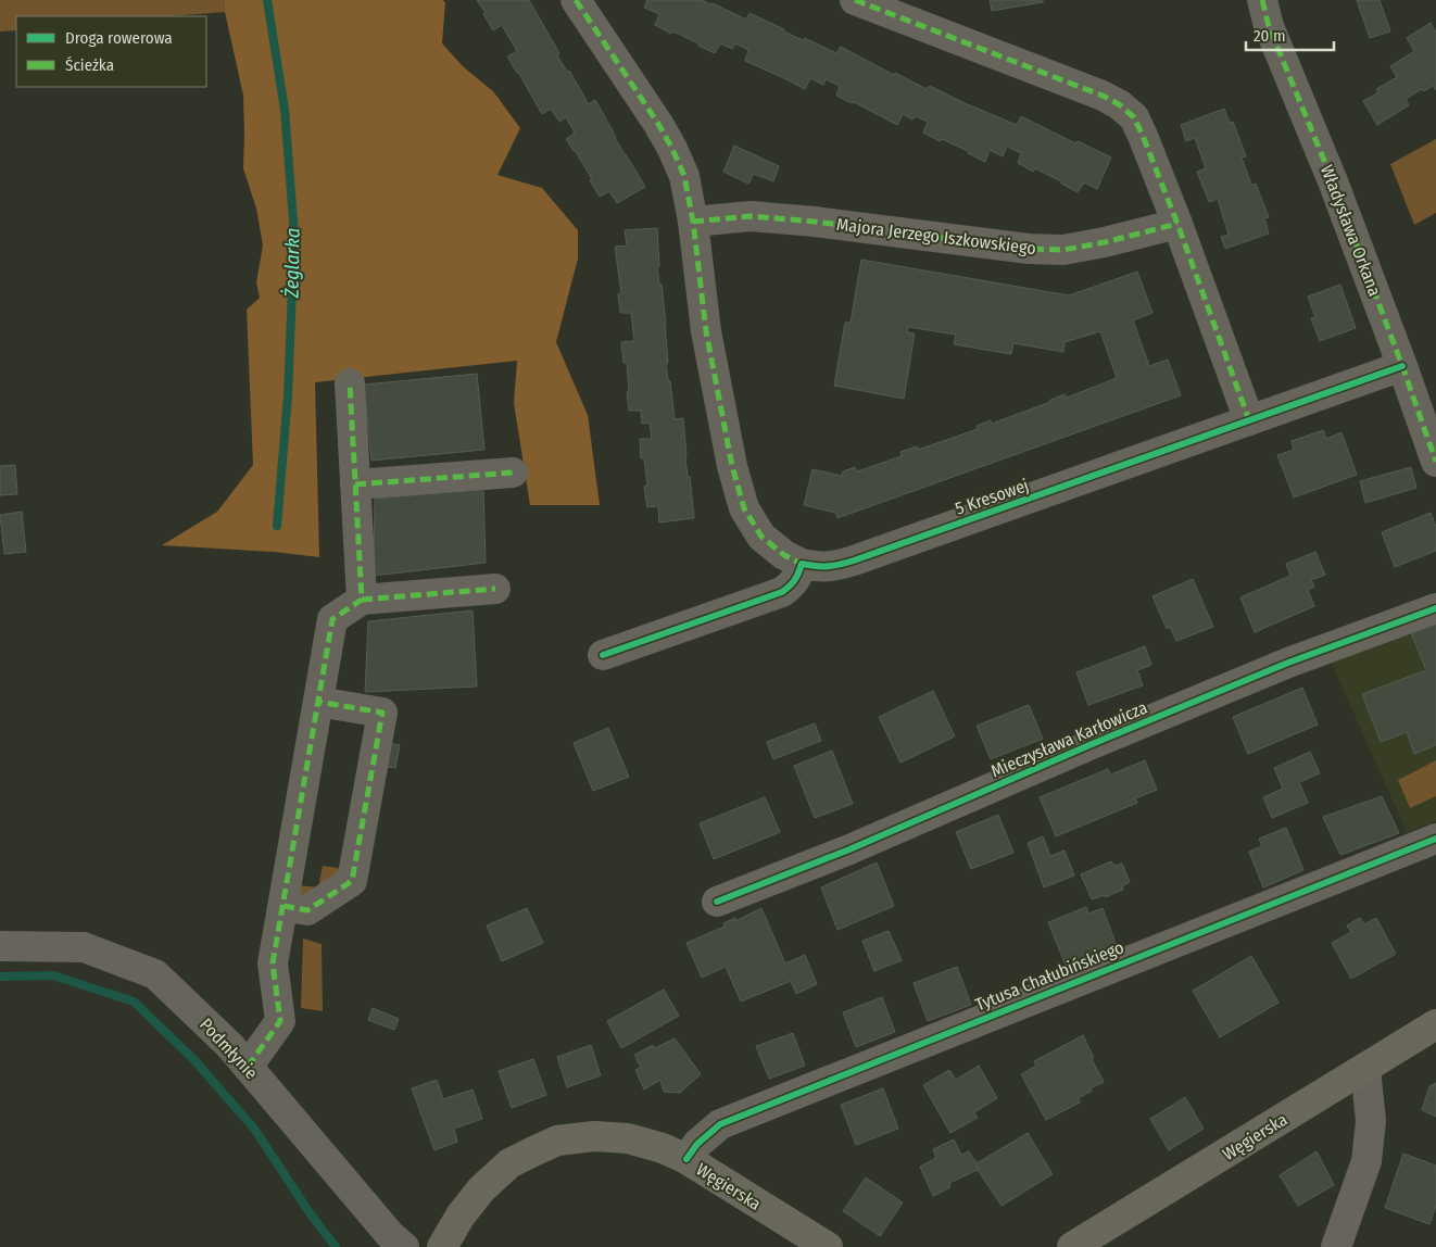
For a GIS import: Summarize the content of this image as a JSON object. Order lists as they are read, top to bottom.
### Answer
{
  "streets": {
    "main road": ["Węgierska"],
    "street": [
      "Władysława Orkana",
      "Majora Jerzego Iszkowskiego",
      "5 Kresowej",
      "Mieczysława Karłowicza",
      "Tytusa Chałubińskiego",
      "Podmłynie"
    ]
  },
  "crossings": [
    ["Władysława Orkana", "5 Kresowej"],
    ["Tytusa Chałubińskiego", "Węgierska"]
  ],
  "water": ["Żeglarka"],
  "legend": ["Droga rowerowa", "Ścieżka"],
  "scale_bar": "20 m"
}
